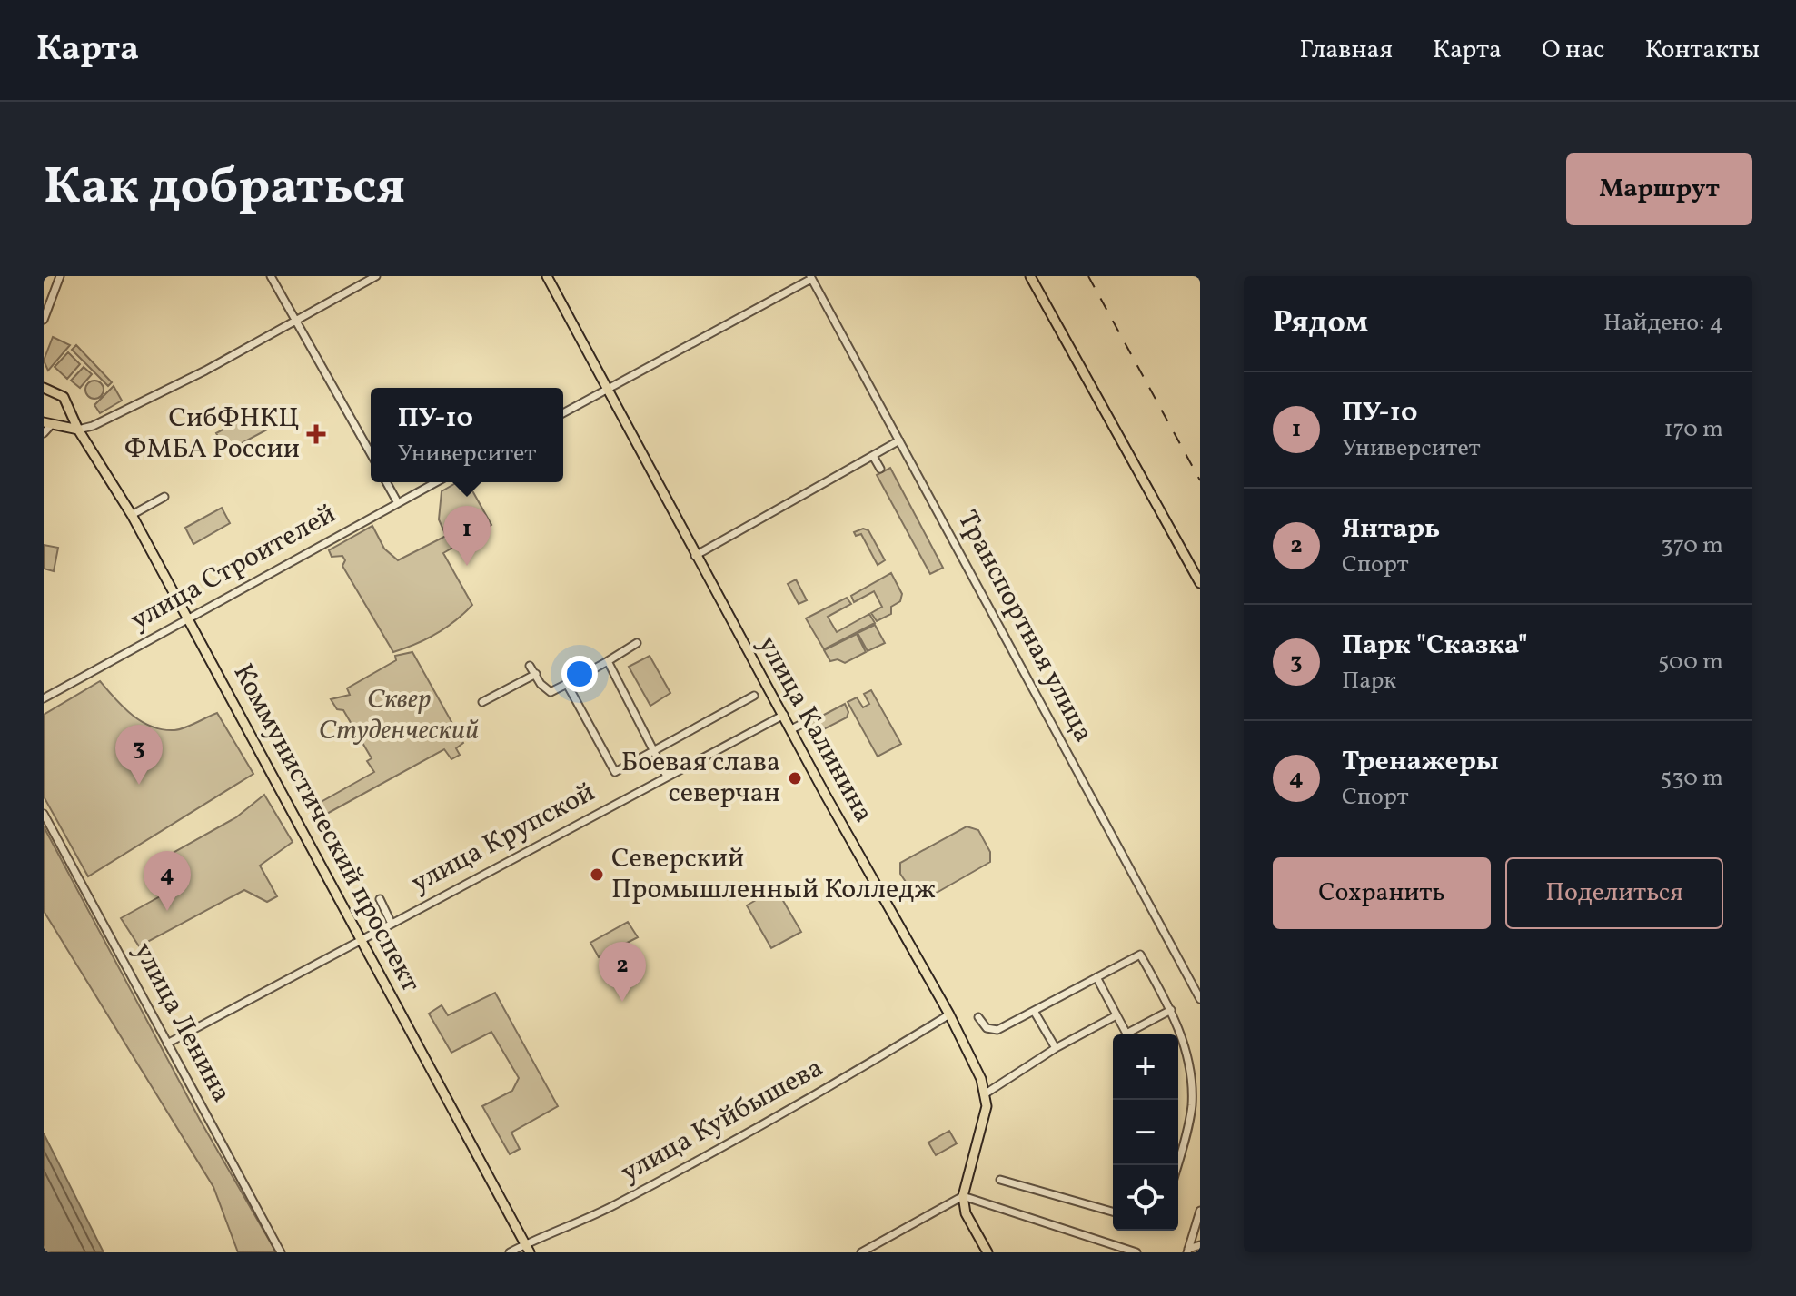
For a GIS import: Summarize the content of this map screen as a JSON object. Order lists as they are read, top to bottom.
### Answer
{
  "streets": {
    "main road": ["улица Калинина", "Коммунистический проспект"],
    "street": [
      "улица Строителей",
      "Транспортная улица",
      "улица Крупской",
      "улица Ленина",
      "улица Куйбышева"
    ]
  },
  "crossings": [
    ["улица Строителей", "Коммунистический проспект"],
    ["улица Калинина", "улица Крупской"],
    ["улица Калинина", "улица Куйбышева"],
    ["Коммунистический проспект", "улица Крупской"],
    ["Коммунистический проспект", "улица Куйбышева"],
    ["улица Крупской", "улица Ленина"]
  ],
  "parks": ["Сквер Студенческий"],
  "places": {
    "health": ["СибФНКЦ ФМБА России"],
    "other": ["Боевая слава северчан", "Северский Промышленный Колледж"]
  },
  "page": {
    "header": "Карта",
    "nav": [
      "Главная",
      "Карта",
      "О нас",
      "Контакты"
    ],
    "title": "Как добраться",
    "buttons": [
      "Маршрут",
      ["Сохранить", "Поделиться"]
    ],
    "heading": ["Рядом", "Найдено: 4"],
    "list": [
      {
        "mark": "1",
        "name": "ПУ-10",
        "note": "Университет",
        "value": "170 m"
      },
      {
        "mark": "2",
        "name": "Янтарь",
        "note": "Спорт",
        "value": "370 m"
      },
      {
        "mark": "3",
        "name": "Парк \"Сказка\"",
        "note": "Парк",
        "value": "500 m"
      },
      {
        "mark": "4",
        "name": "Тренажеры",
        "note": "Спорт",
        "value": "530 m"
      }
    ],
    "popup": ["ПУ-10", "Университет"],
    "pins": [
      "1",
      "3",
      "4",
      "2"
    ],
    "map_buttons": ["+", "−"]
  }
}
